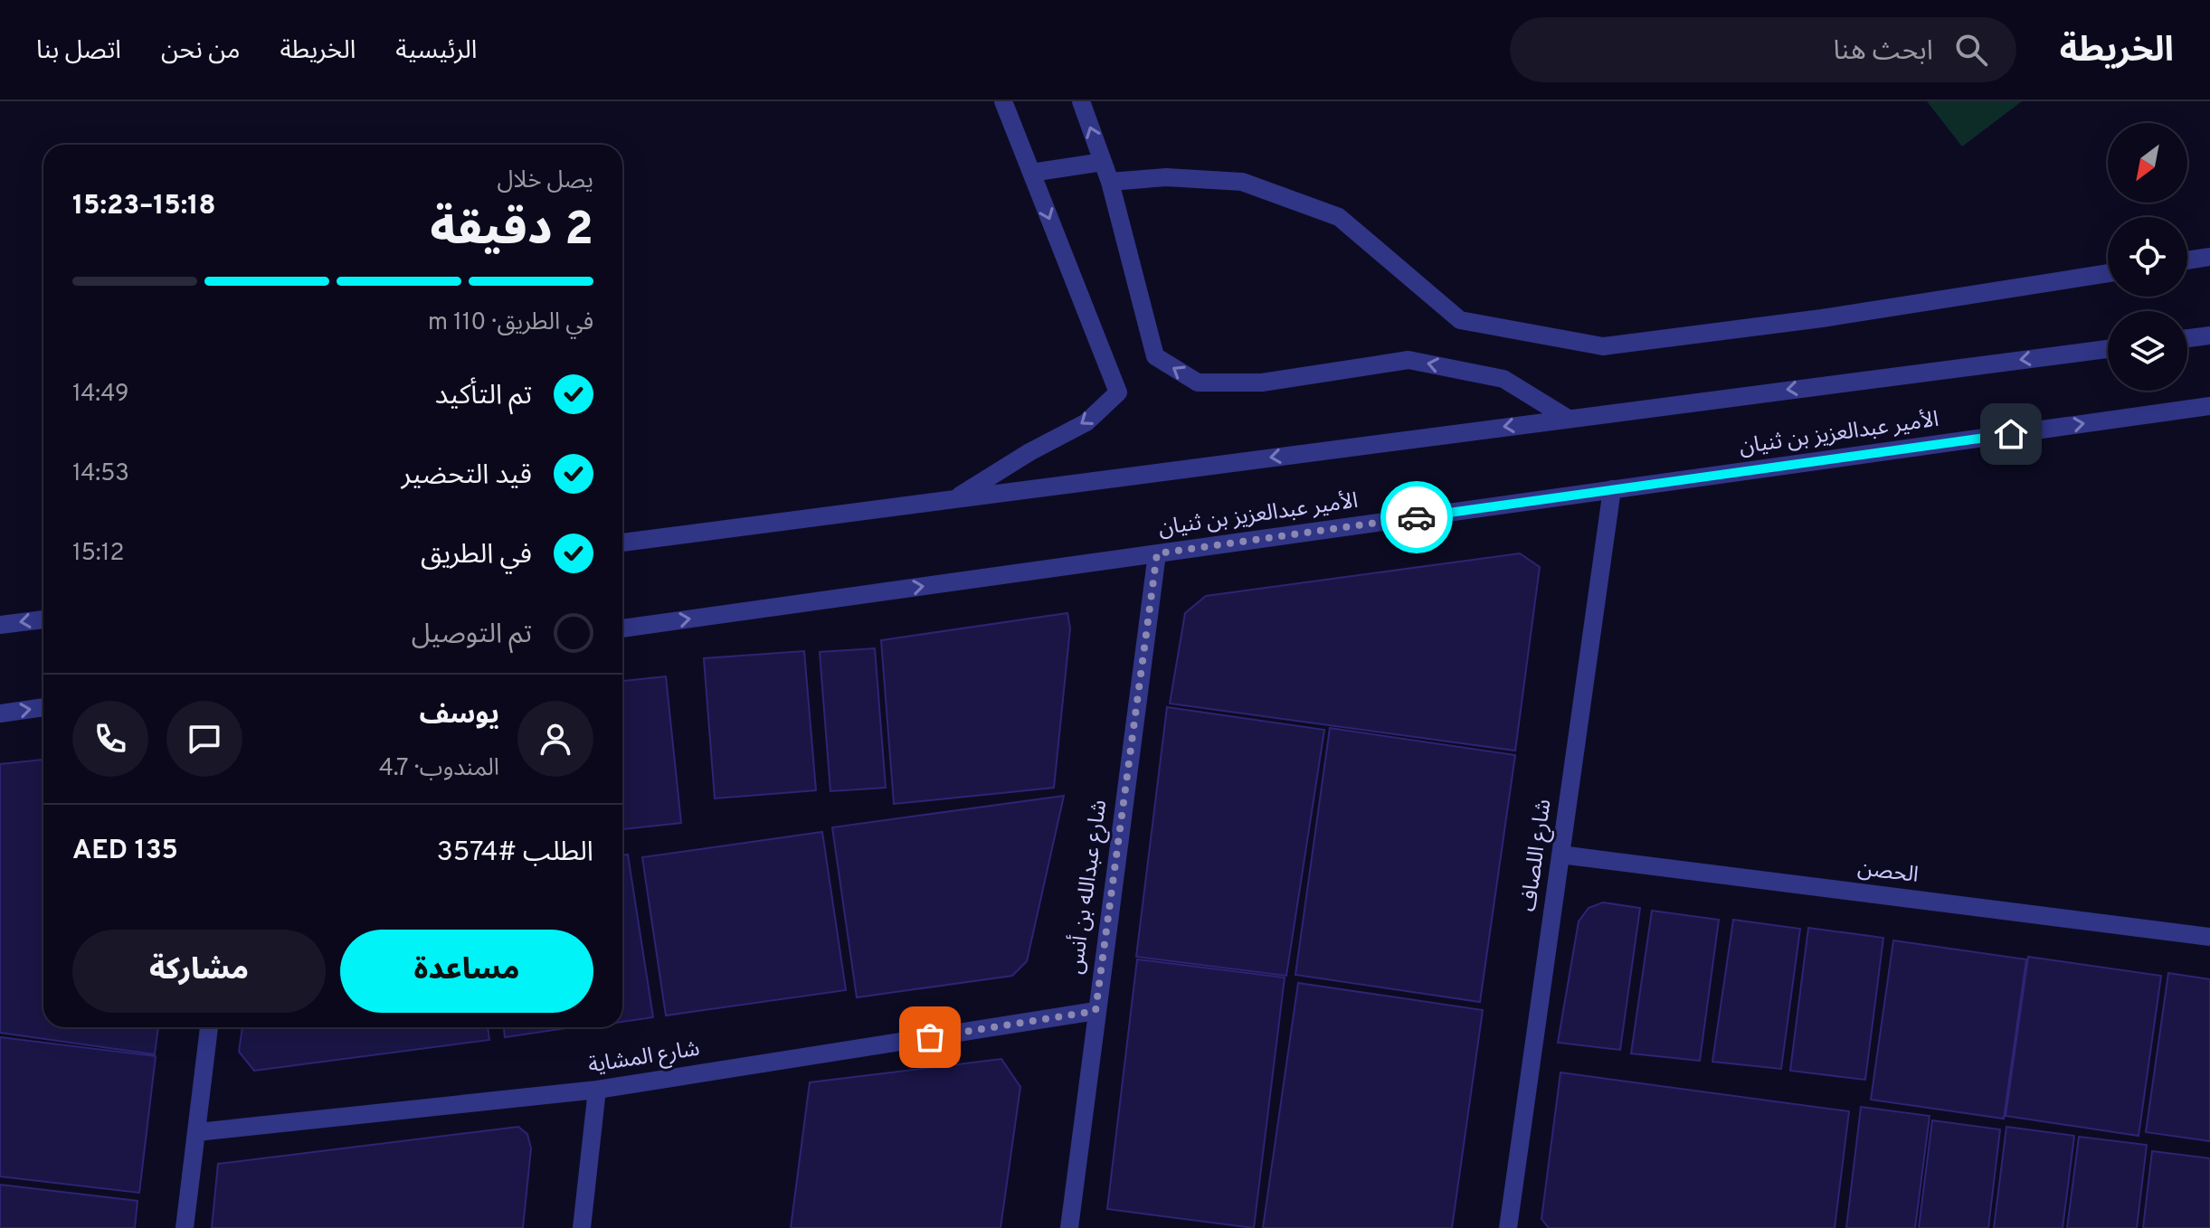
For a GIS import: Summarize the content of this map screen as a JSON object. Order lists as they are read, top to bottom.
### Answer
{
  "streets": {
    "street": [
      "الأمير عبدالعزيز بن ثنيان",
      "شارع اللصاف",
      "الحصن",
      "شارع عبدالله بن أنس",
      "شارع المشاية"
    ]
  },
  "crossings": [
    ["الأمير عبدالعزيز بن ثنيان", "شارع اللصاف"],
    ["الأمير عبدالعزيز بن ثنيان", "شارع عبدالله بن أنس"],
    ["شارع اللصاف", "الحصن"],
    ["شارع عبدالله بن أنس", "شارع المشاية"]
  ],
  "north": "bottom left",
  "page": {
    "header": "الخريطة",
    "search": "ابحث هنا",
    "nav": [
      "الرئيسية",
      "الخريطة",
      "من نحن",
      "اتصل بنا"
    ],
    "heading": ["2 دقيقة", "يصل خلال", "15:18–15:23"],
    "panel": [
      "يوسف",
      "المندوب · 4.7",
      "الطلب #3574",
      "AED 135"
    ],
    "bar": "في الطريق · 110 m",
    "list": [
      ["تم التأكيد", "14:49"],
      ["قيد التحضير", "14:53"],
      ["في الطريق", "15:12"],
      "تم التوصيل"
    ],
    "buttons": ["مساعدة", "مشاركة"]
  }
}
